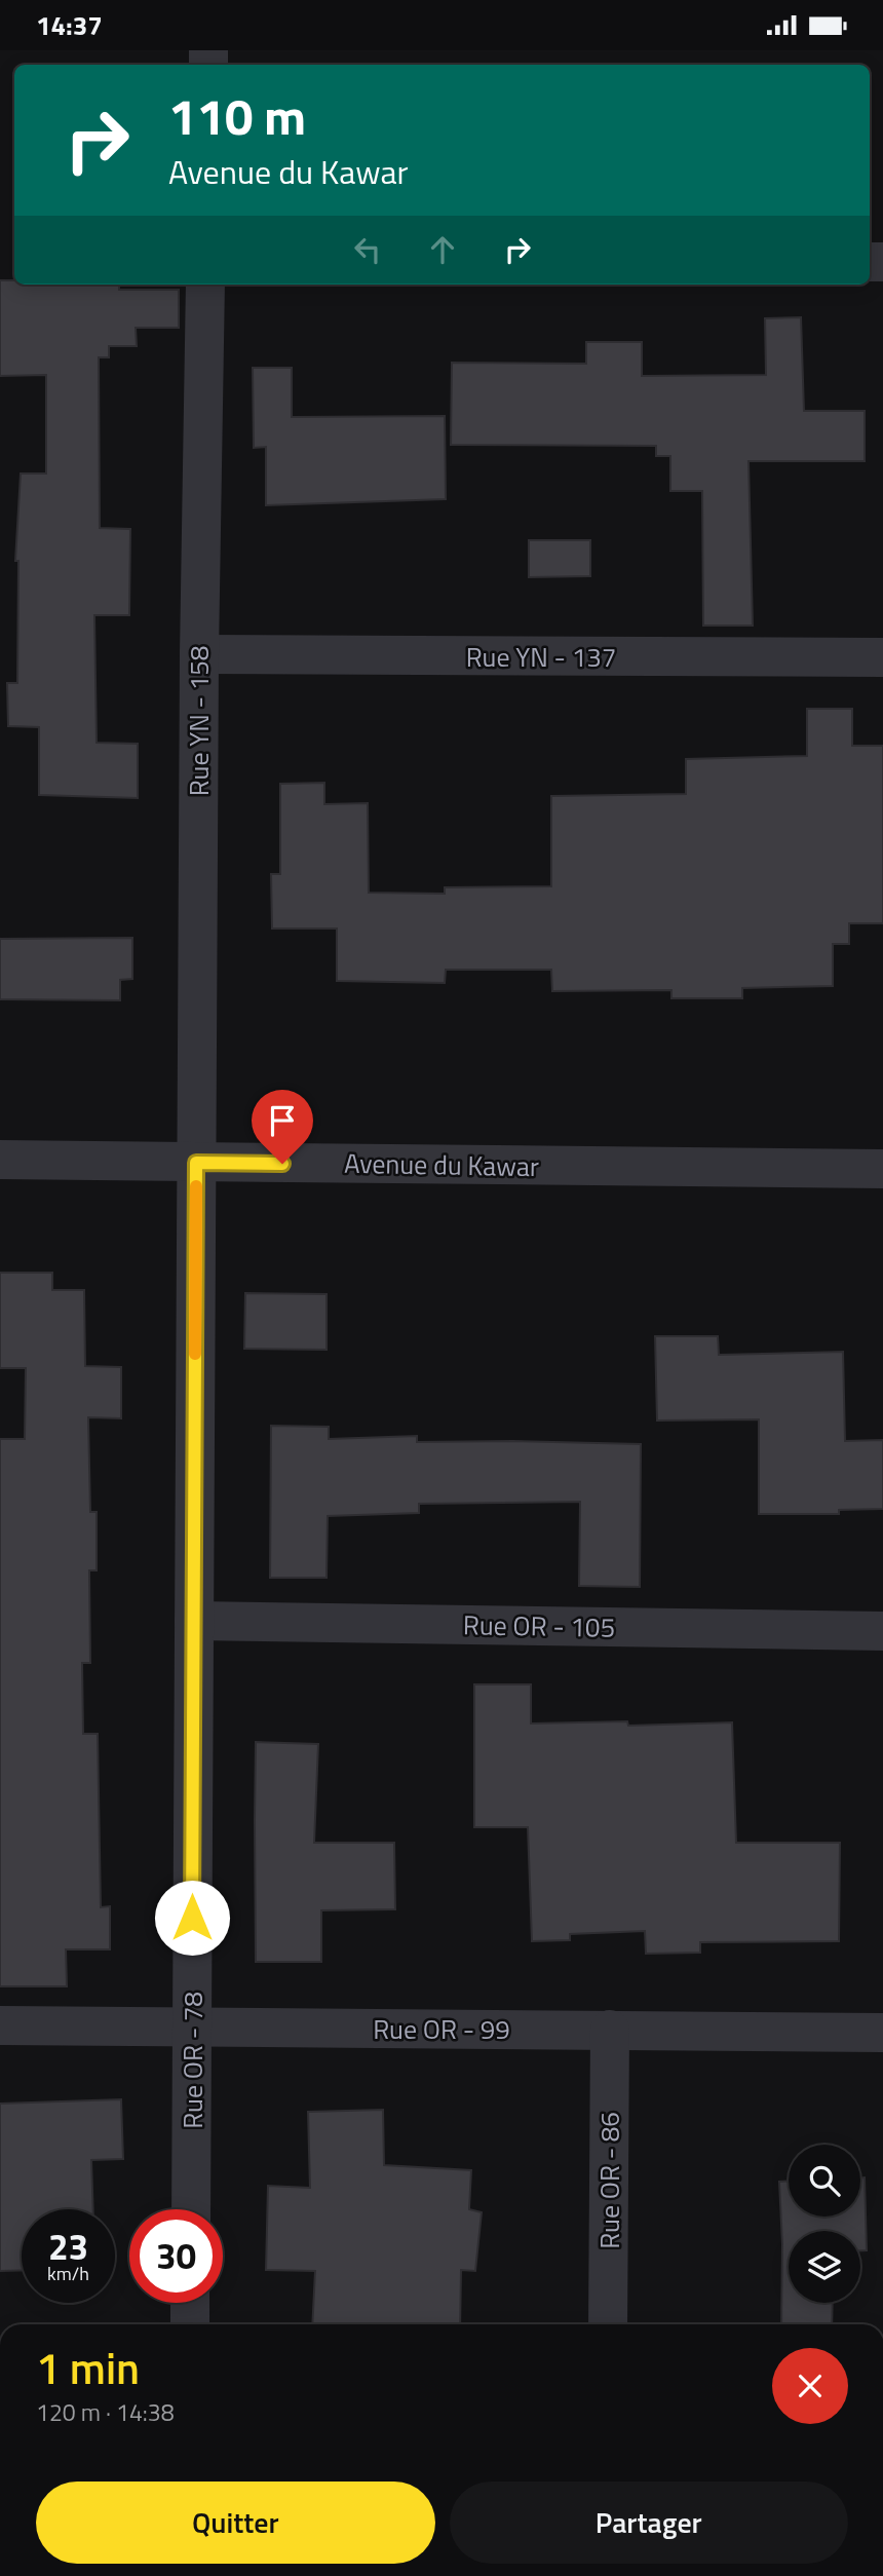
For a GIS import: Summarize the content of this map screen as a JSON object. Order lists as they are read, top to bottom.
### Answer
{
  "streets": {
    "street": [
      "Rue YN - 137",
      "Rue YN - 158",
      "Avenue du Kawar",
      "Rue OR - 105",
      "Rue OR - 99",
      "Rue OR - 78",
      "Rue OR - 86"
    ]
  },
  "crossings": [
    ["Rue YN - 137", "Rue YN - 158"],
    ["Rue YN - 158", "Avenue du Kawar"],
    ["Rue YN - 158", "Rue OR - 78"],
    ["Avenue du Kawar", "Rue OR - 78"],
    ["Rue OR - 105", "Rue OR - 78"],
    ["Rue OR - 99", "Rue OR - 78"],
    ["Rue OR - 99", "Rue OR - 86"]
  ],
  "page": {
    "status": "14:37",
    "turn": ["110 m", "Avenue du Kawar"],
    "speed": "23 km/h",
    "limit": "30",
    "heading": ["1 min", "120 m · 14:38"],
    "buttons": ["Quitter", "Partager"]
  }
}
